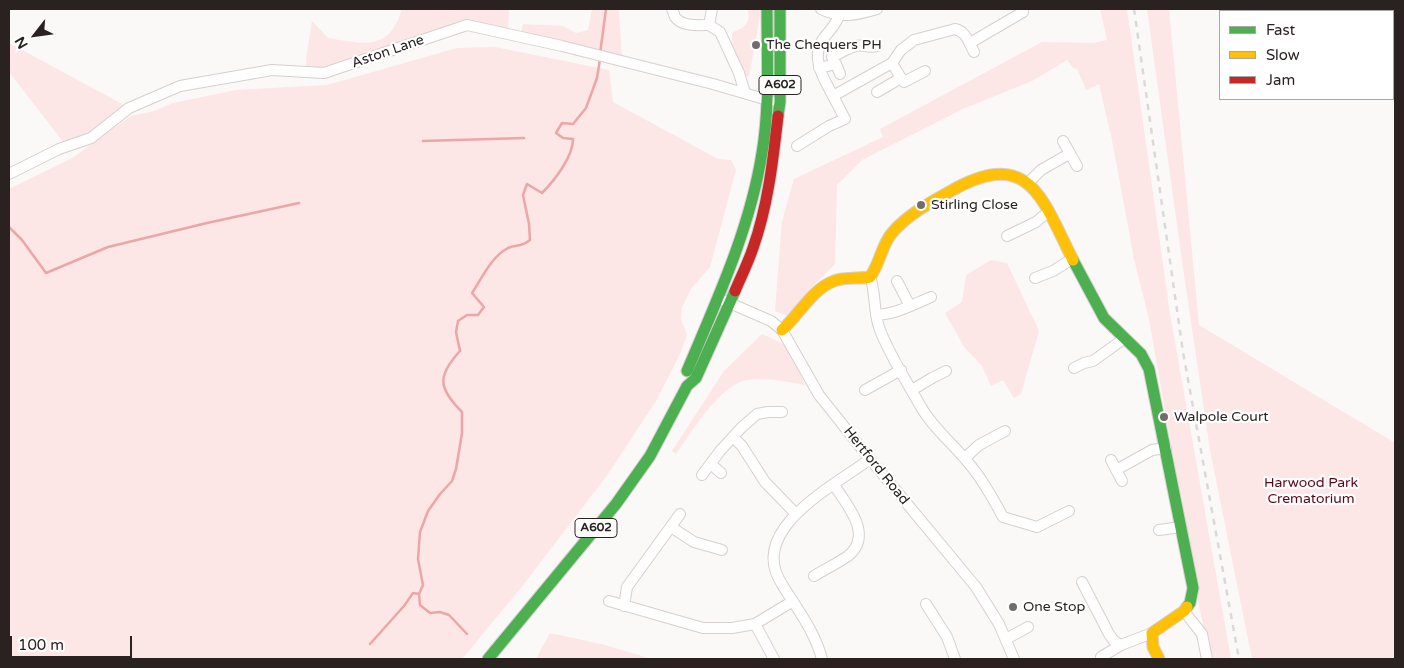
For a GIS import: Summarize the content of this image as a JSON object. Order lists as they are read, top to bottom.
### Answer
{
  "streets": {
    "main road": ["A602"],
    "street": ["Aston Lane", "Hertford Road"]
  },
  "crossings": [
    ["Aston Lane", "A602"],
    ["A602", "Hertford Road"]
  ],
  "parks": ["Harwood Park Crematorium"],
  "places": [
    "The Chequers PH",
    "Stirling Close",
    "Walpole Court",
    "One Stop"
  ],
  "legend": ["Fast", "Slow", "Jam"],
  "scale_bar": "100 m",
  "north": "bottom left"
}
